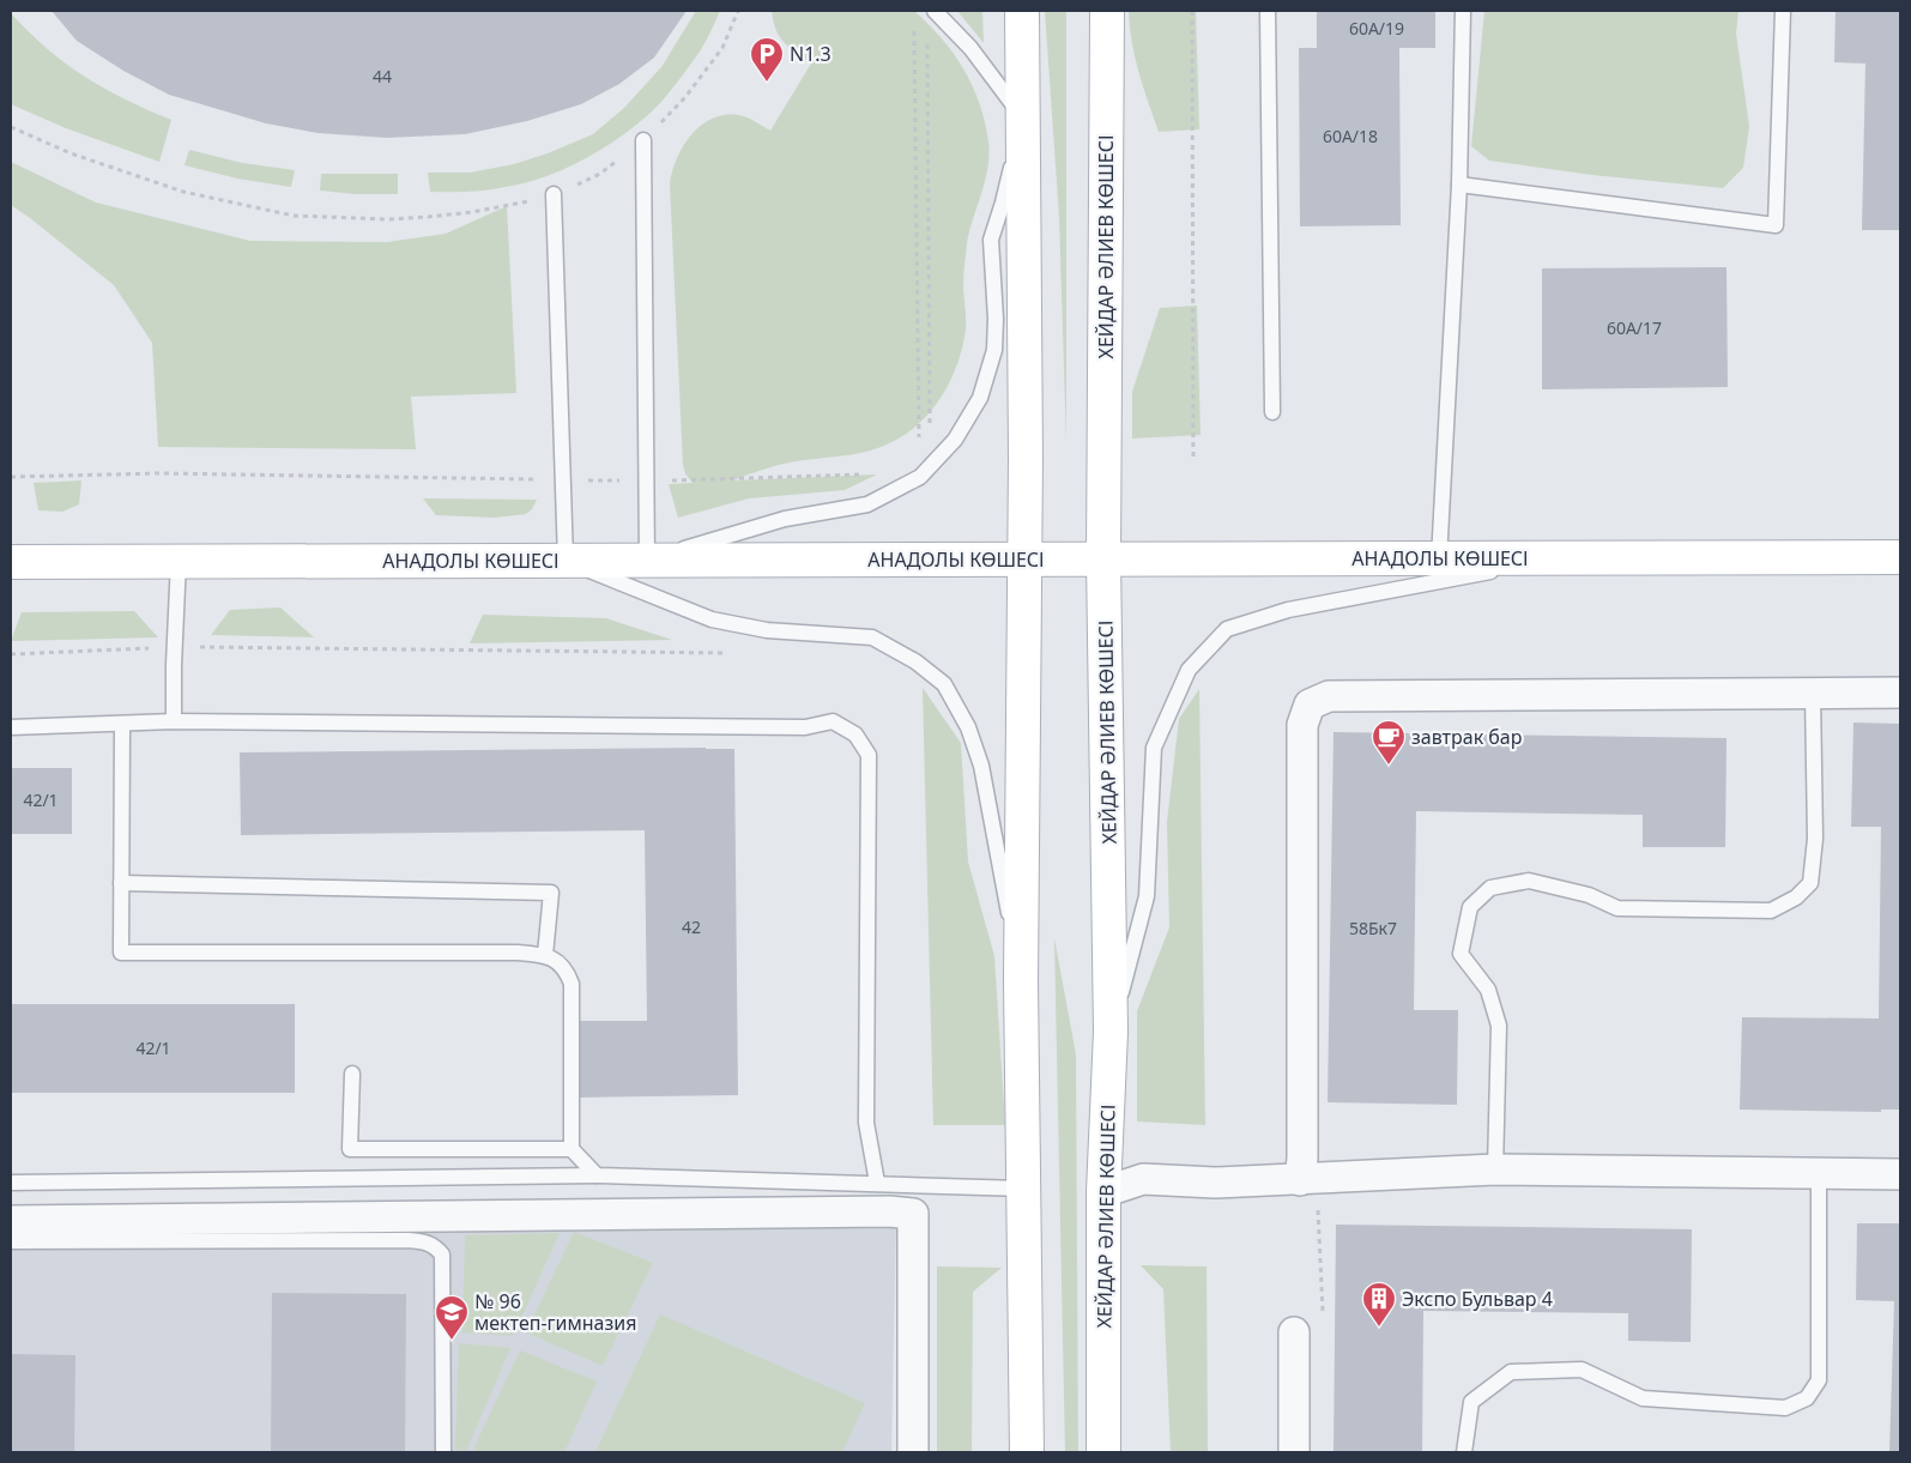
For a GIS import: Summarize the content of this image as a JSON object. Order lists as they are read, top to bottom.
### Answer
{
  "streets": {
    "street": ["ХЕЙДАР ӘЛИЕВ КӨШЕСІ", "АНАДОЛЫ КӨШЕСІ"]
  },
  "crossings": [
    ["ХЕЙДАР ӘЛИЕВ КӨШЕСІ", "АНАДОЛЫ КӨШЕСІ"]
  ],
  "places": {
    "parking": ["N1.3"],
    "cafe": ["завтрак бар"],
    "building": ["Экспо Бульвар 4"],
    "school or university": ["№ 96 мектеп-гимназия"]
  },
  "house_numbers": [
    "60А/19",
    "44",
    "60А/18",
    "60А/17",
    "42/1",
    "42",
    "58Бк7",
    "42/1"
  ]
}
